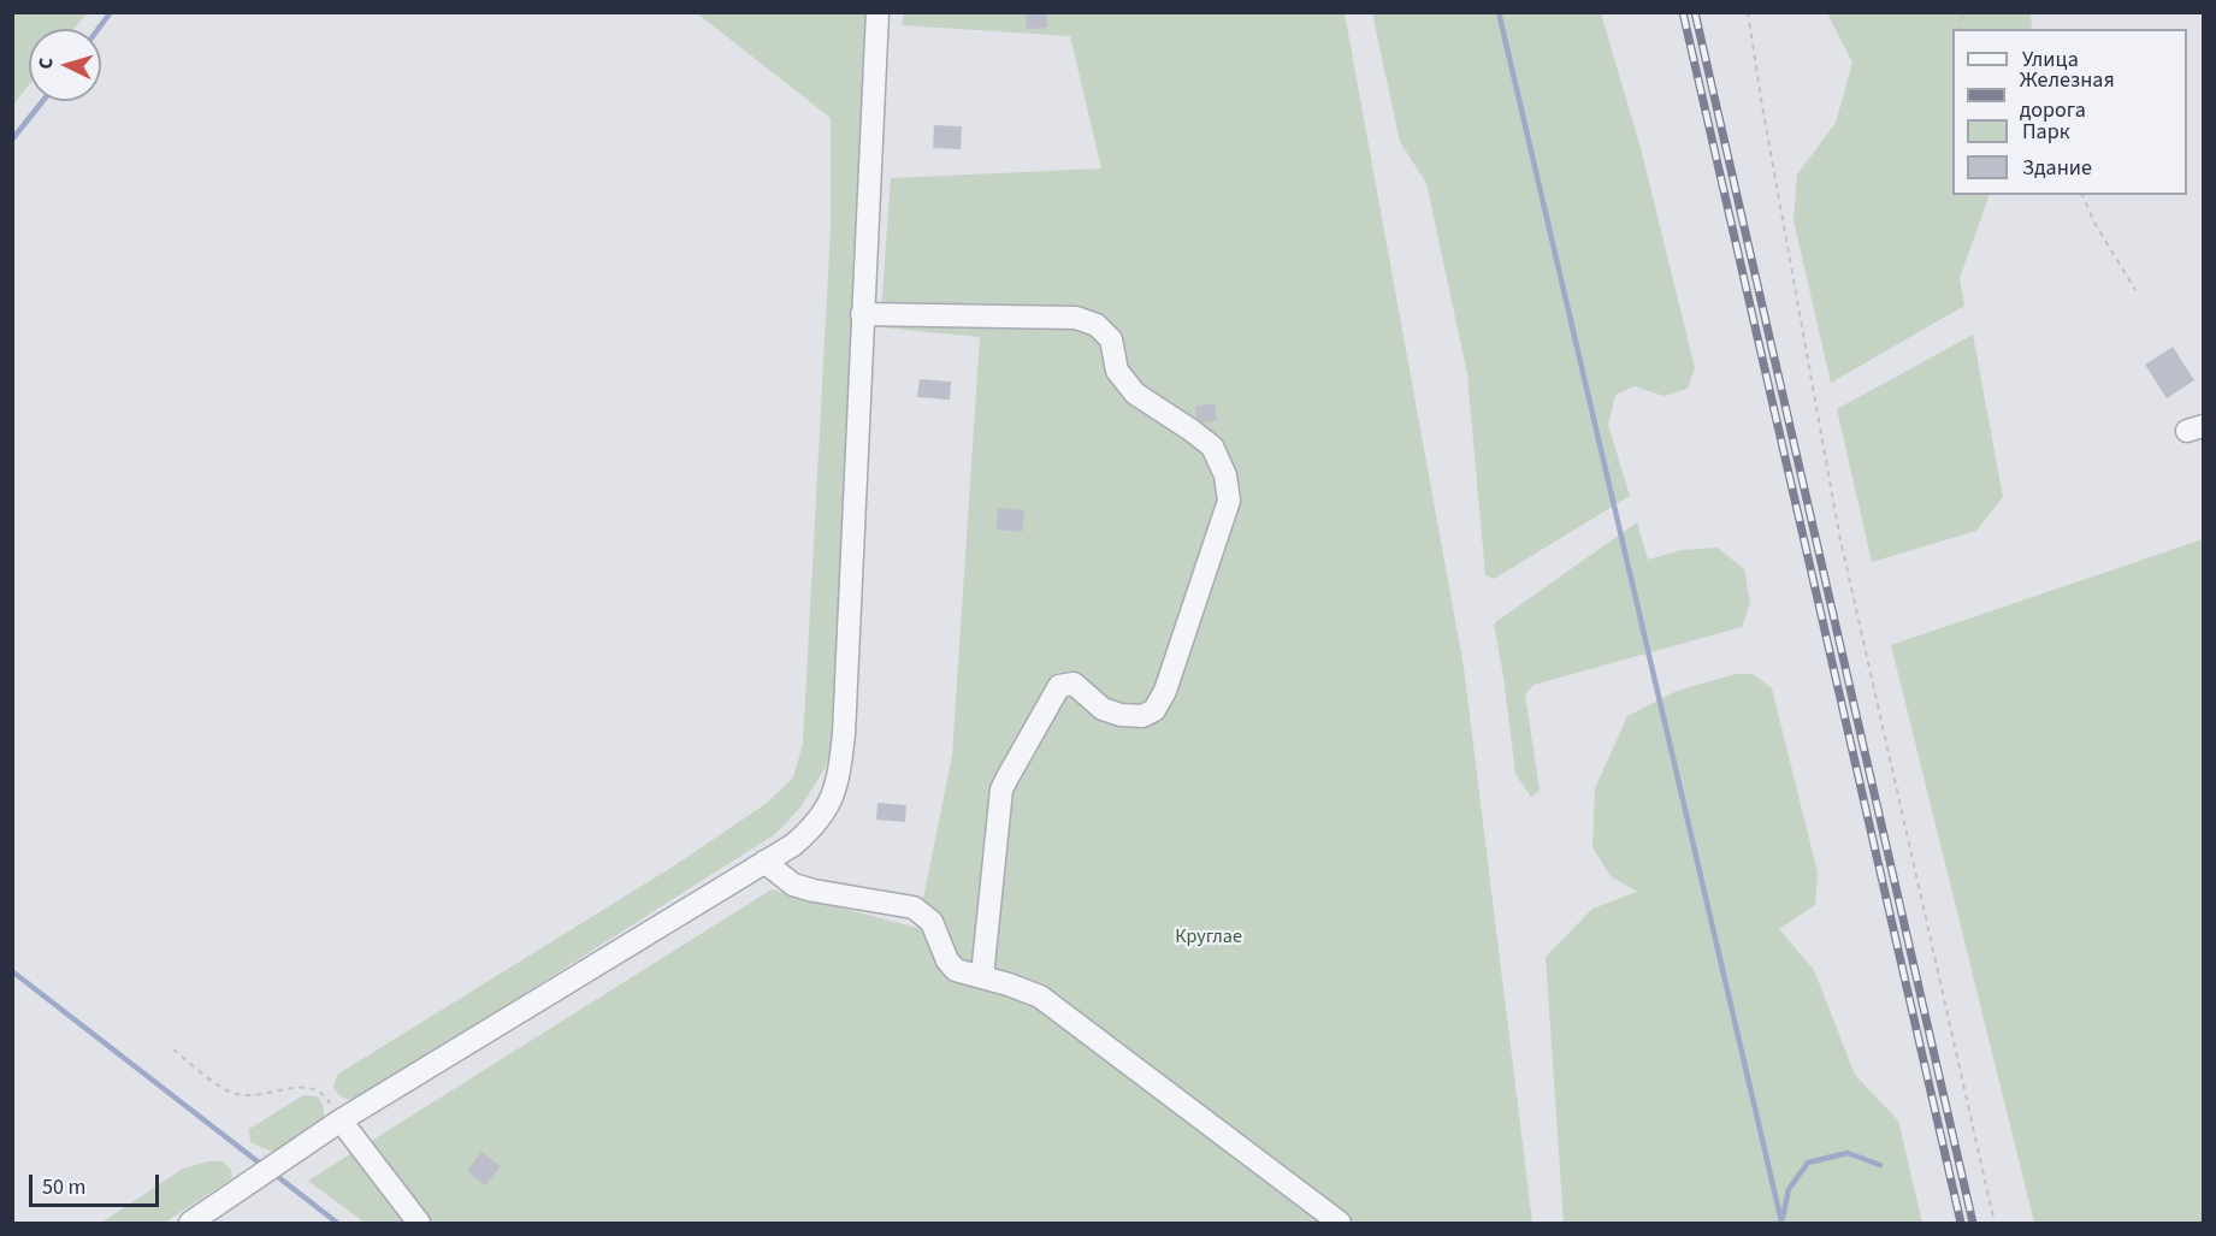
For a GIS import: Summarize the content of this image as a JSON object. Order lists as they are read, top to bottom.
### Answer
{
  "parks": ["Круглае"],
  "legend": [
    "Улица",
    "Железная дорога",
    "Парк",
    "Здание"
  ],
  "scale_bar": "50 m",
  "north": "left"
}
